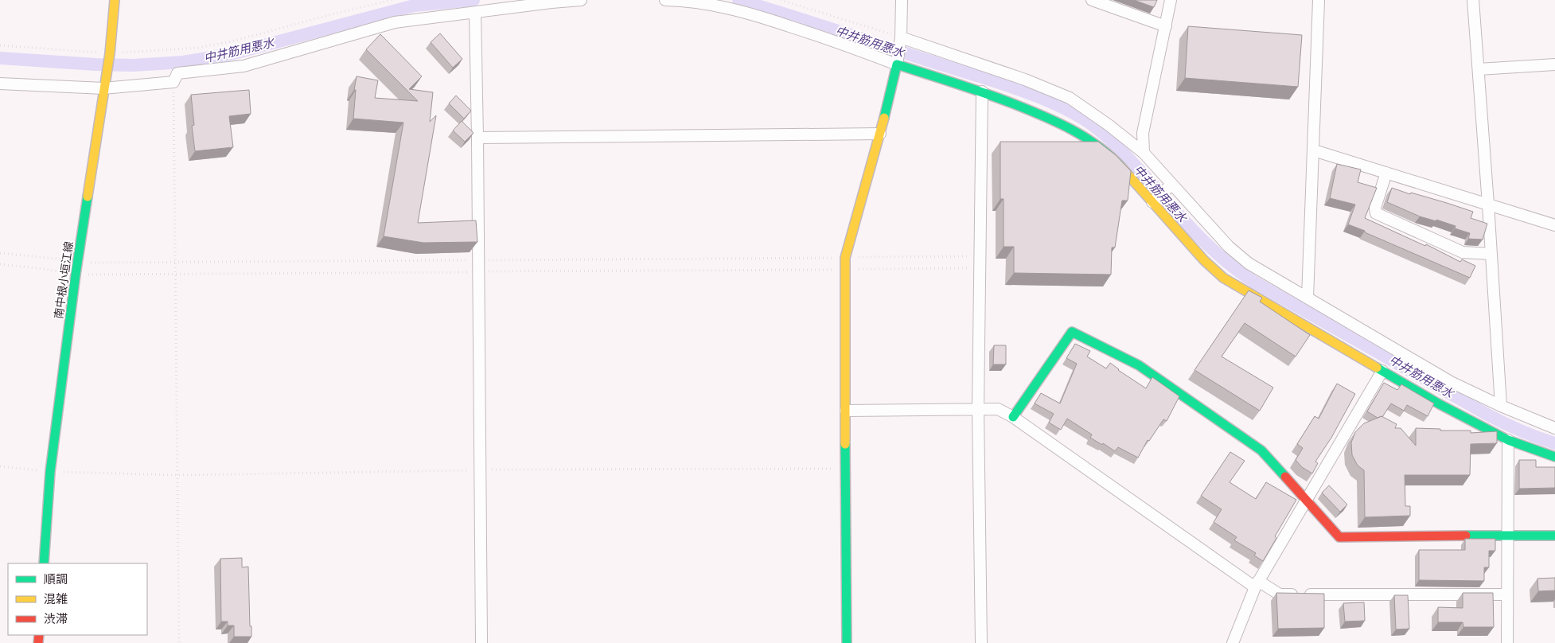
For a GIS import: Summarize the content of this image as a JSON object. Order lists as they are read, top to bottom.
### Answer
{
  "streets": {
    "street": ["南中根小垣江線"]
  },
  "water": ["中井筋用悪水"],
  "legend": ["順調", "混雑", "渋滞"]
}
